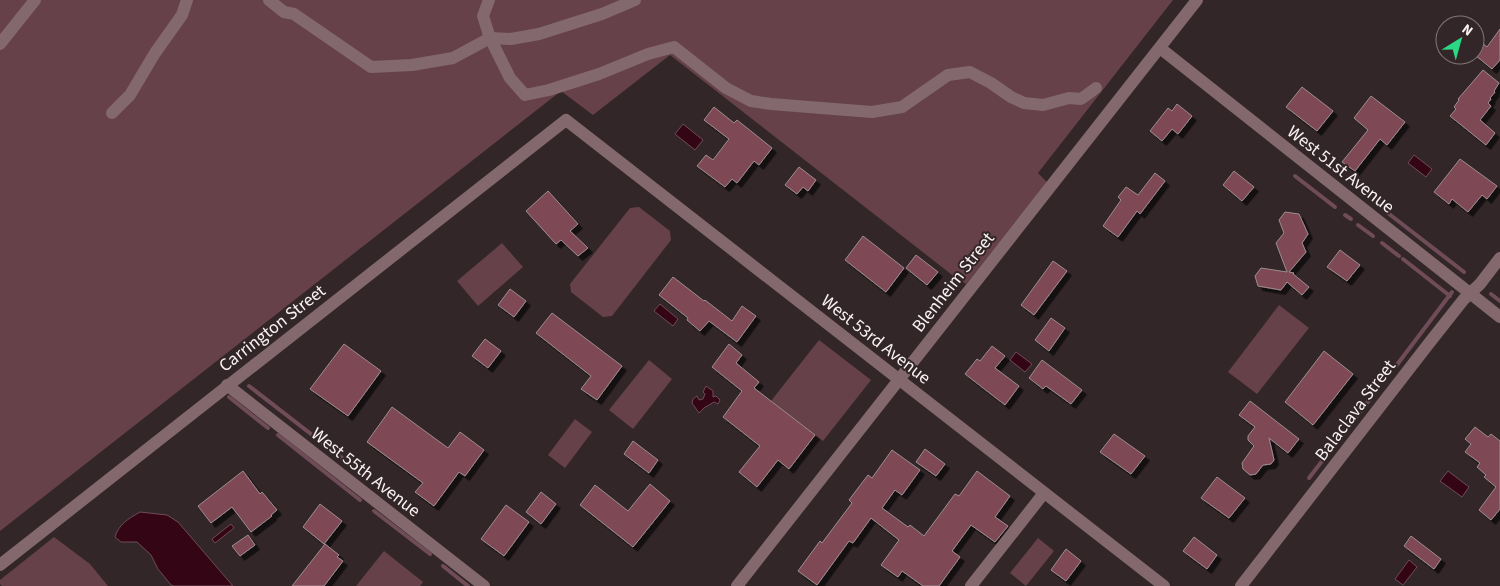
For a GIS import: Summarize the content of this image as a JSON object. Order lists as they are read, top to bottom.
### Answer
{
  "streets": {
    "street": [
      "West 51st Avenue",
      "Blenheim Street",
      "Carrington Street",
      "West 53rd Avenue",
      "Balaclava Street",
      "West 55th Avenue"
    ]
  },
  "crossings": [
    ["West 51st Avenue", "Blenheim Street"],
    ["West 51st Avenue", "Balaclava Street"],
    ["Blenheim Street", "West 53rd Avenue"],
    ["Carrington Street", "West 53rd Avenue"],
    ["Carrington Street", "West 55th Avenue"]
  ],
  "north": "top right"
}
